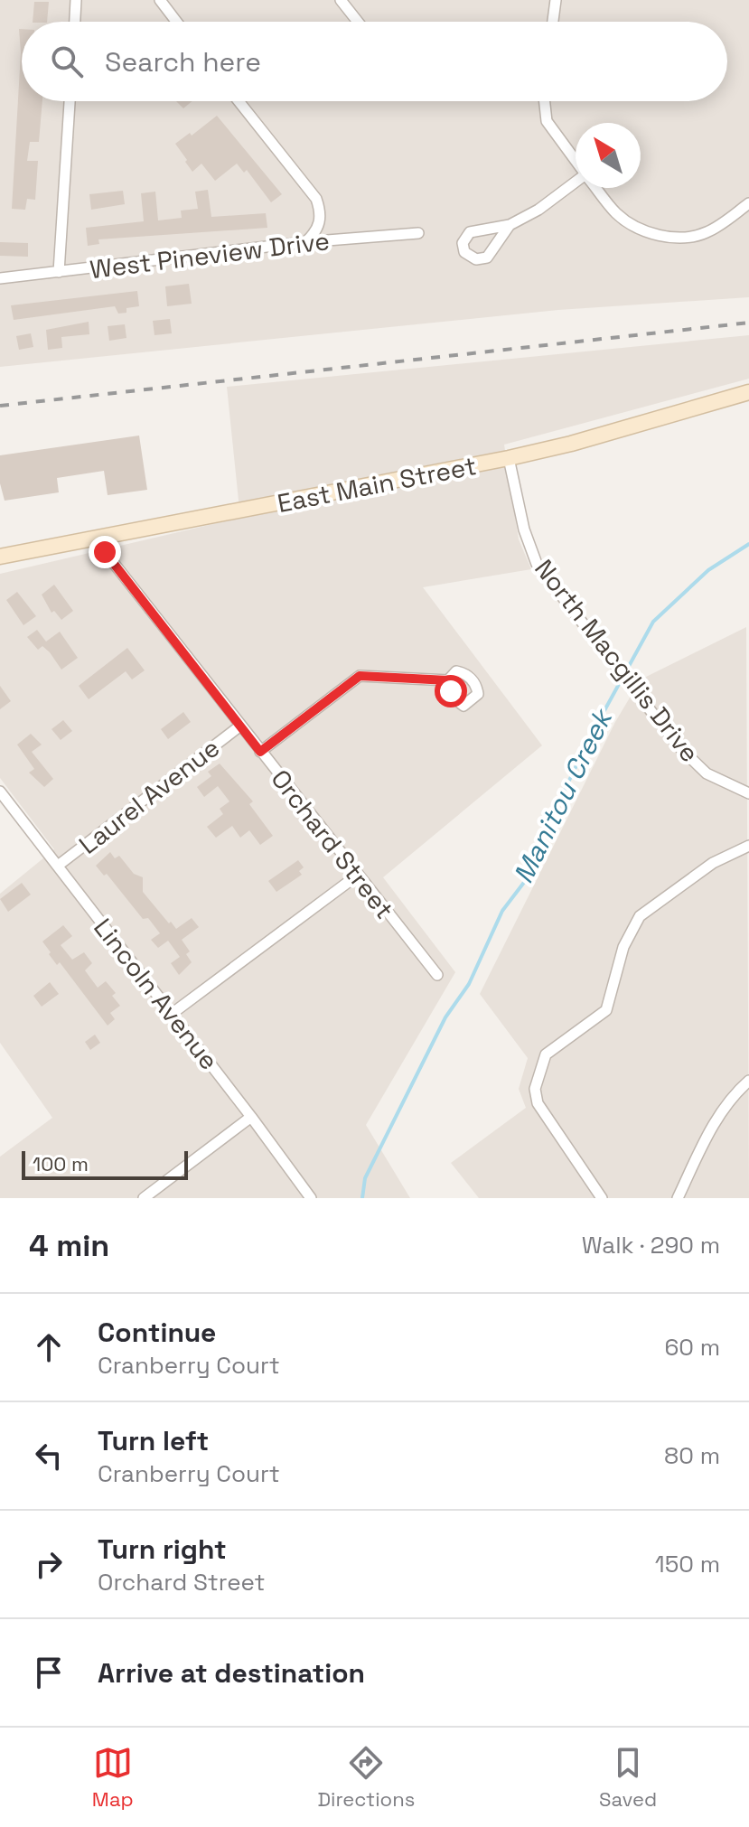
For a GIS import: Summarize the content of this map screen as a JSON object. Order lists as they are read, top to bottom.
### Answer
{
  "streets": {
    "main road": ["East Main Street"],
    "street": [
      "West Pineview Drive",
      "North Macgillis Drive",
      "Laurel Avenue",
      "Orchard Street",
      "Lincoln Avenue"
    ]
  },
  "crossings": [
    ["East Main Street", "North Macgillis Drive"],
    ["East Main Street", "Orchard Street"],
    ["Laurel Avenue", "Orchard Street"],
    ["Laurel Avenue", "Lincoln Avenue"]
  ],
  "water": ["Manitou Creek"],
  "scale_bar": "100 m",
  "north": "top left",
  "page": {
    "search": "Search here",
    "scale": "100 m",
    "heading": ["4 min", "Walk · 290 m"],
    "list": [
      ["Continue", "Cranberry Court", "60 m"],
      ["Turn left", "Cranberry Court", "80 m"],
      ["Turn right", "Orchard Street", "150 m"],
      "Arrive at destination"
    ],
    "nav": ["Map", "Directions", "Saved"]
  }
}
